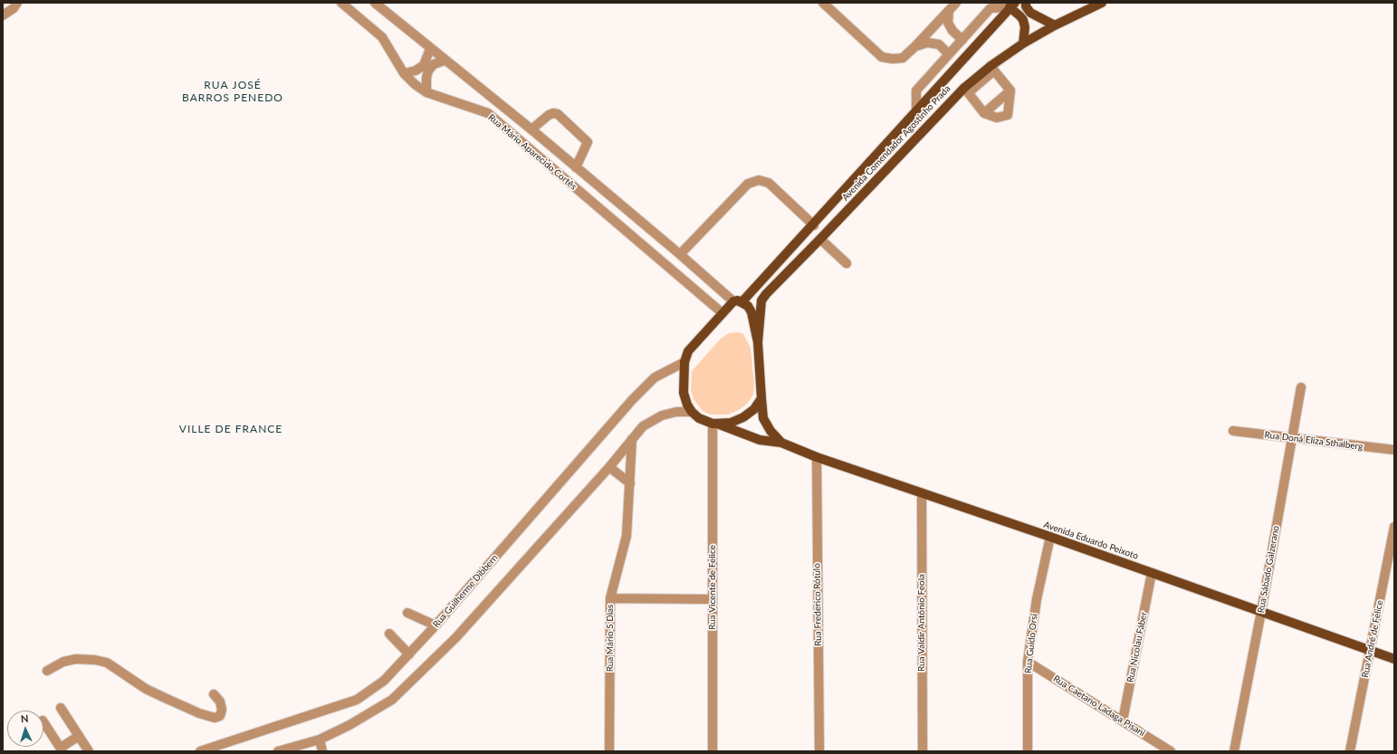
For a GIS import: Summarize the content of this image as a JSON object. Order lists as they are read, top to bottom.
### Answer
{
  "streets": {
    "main road": ["Avenida Comendador Agostinho Prada", "Avenida Eduardo Peixoto"],
    "street": [
      "Rua Mário Aparecido Cortês",
      "Rua Doná Eliza Sthalberg",
      "Rua Sábado Galzerano",
      "Rua Vicente de Felice",
      "Rua Guilherme Dibbern",
      "Rua Frederico Rótulo",
      "Rua Valdir Antônio Feola",
      "Rua Mário S Dias",
      "Rua André de Felice",
      "Rua Guido Orsi",
      "Rua Nicolau Fáber",
      "Rua Caetano Ladaga Pisani"
    ]
  },
  "crossings": [
    ["Avenida Comendador Agostinho Prada", "Avenida Eduardo Peixoto"],
    ["Rua Doná Eliza Sthalberg", "Rua Sábado Galzerano"],
    ["Avenida Eduardo Peixoto", "Rua Sábado Galzerano"],
    ["Avenida Eduardo Peixoto", "Rua Vicente de Felice"],
    ["Avenida Eduardo Peixoto", "Rua Frederico Rótulo"],
    ["Avenida Eduardo Peixoto", "Rua Valdir Antônio Feola"],
    ["Avenida Eduardo Peixoto", "Rua André de Felice"],
    ["Avenida Eduardo Peixoto", "Rua Guido Orsi"],
    ["Avenida Eduardo Peixoto", "Rua Nicolau Fáber"],
    ["Rua Guido Orsi", "Rua Caetano Ladaga Pisani"],
    ["Rua Nicolau Fáber", "Rua Caetano Ladaga Pisani"]
  ],
  "districts": ["RUA JOSÉ BARROS PENEDO", "VILLE DE FRANCE"],
  "north": "top"
}
